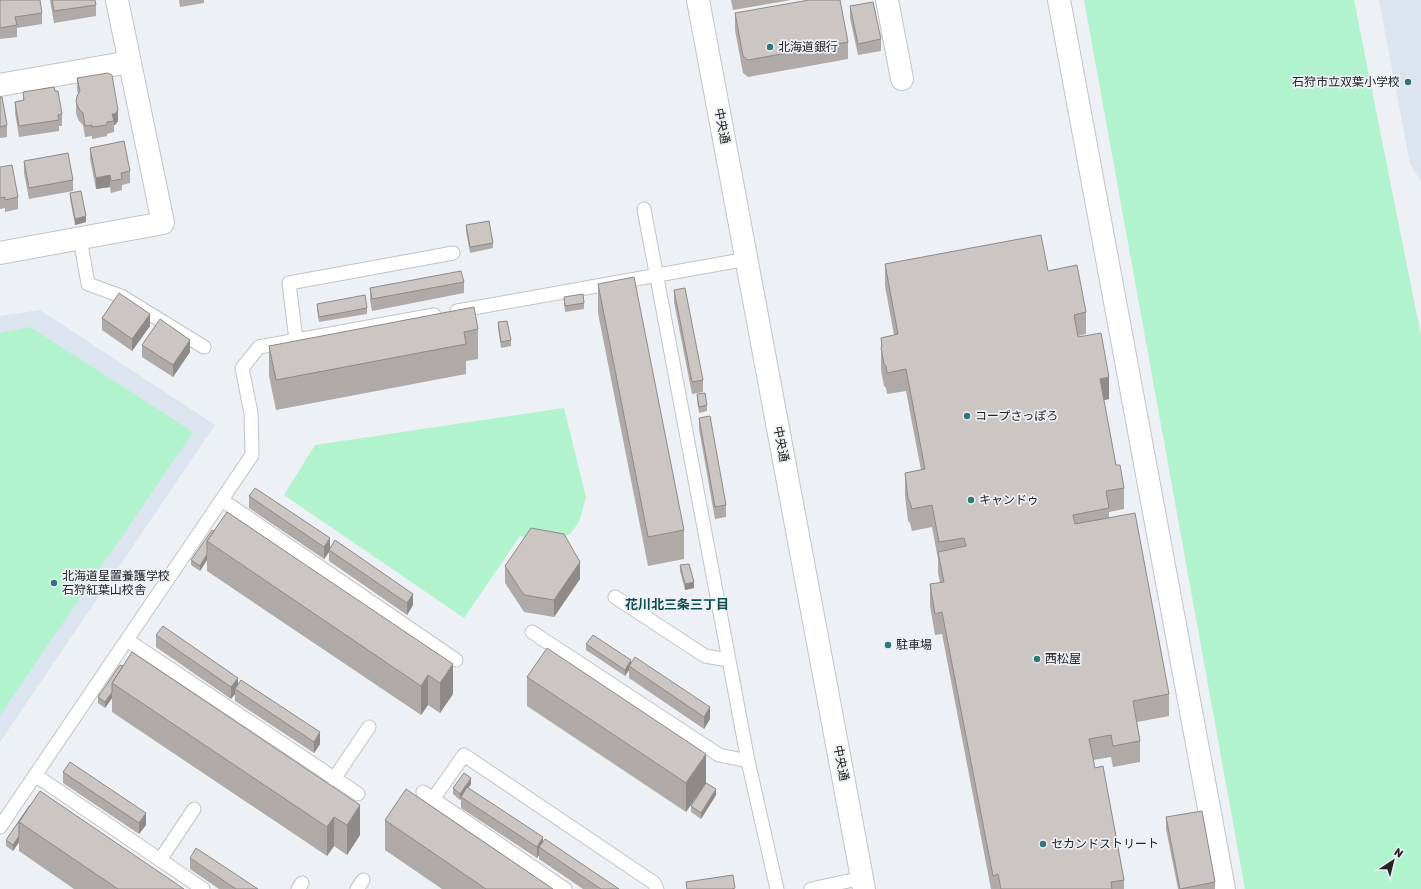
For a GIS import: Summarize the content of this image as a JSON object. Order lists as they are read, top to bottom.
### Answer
{
  "streets": {
    "street": ["中央通"]
  },
  "districts": ["花川北三条三丁目"],
  "places": [
    "北海道銀行",
    "石狩市立双葉小学校",
    "コープさっぽろ",
    "キャンドゥ",
    "北海道星置養護学校 石狩紅葉山校舎",
    "駐車場",
    "西松屋",
    "セカンドストリート"
  ],
  "north": "top right"
}
